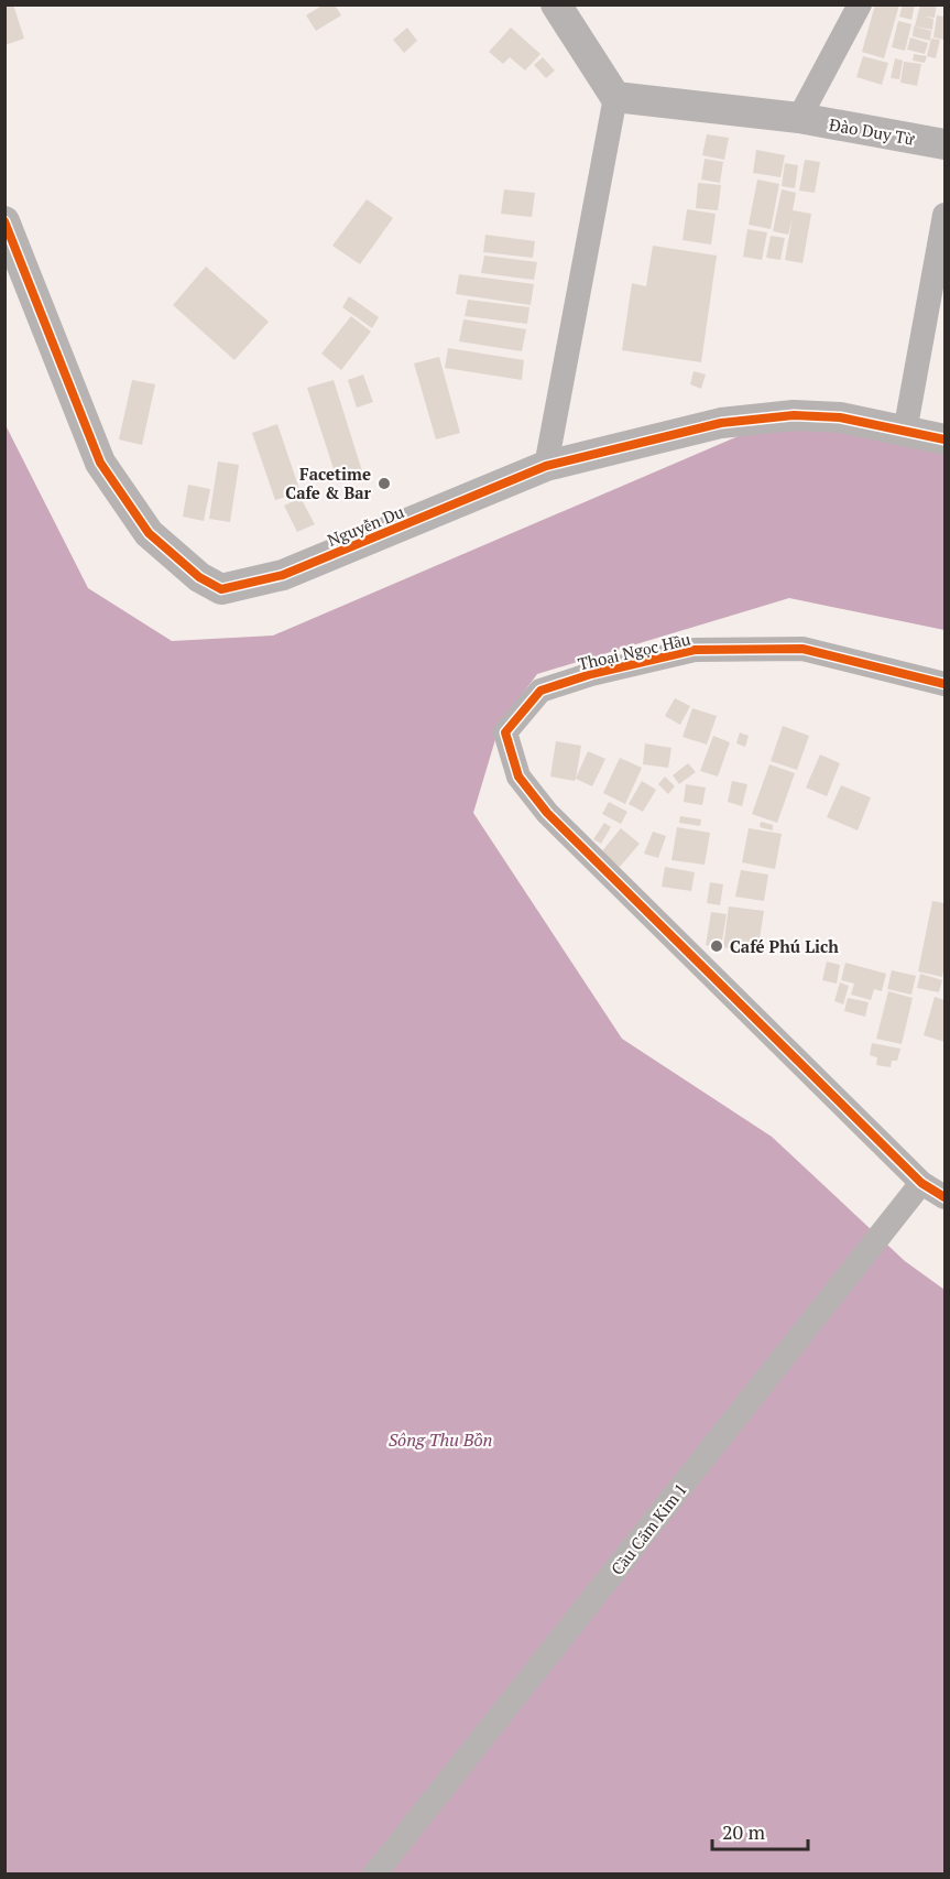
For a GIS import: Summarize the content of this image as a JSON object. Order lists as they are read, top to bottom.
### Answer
{
  "streets": {
    "street": [
      "Đào Duy Từ",
      "Nguyễn Du",
      "Thoại Ngọc Hầu",
      "Cầu Cẩm Kim 1"
    ]
  },
  "crossings": [
    ["Thoại Ngọc Hầu", "Cầu Cẩm Kim 1"]
  ],
  "water": ["Sông Thu Bồn"],
  "places": ["Facetime Cafe & Bar", "Café Phú Lich"],
  "scale_bar": "20 m"
}
